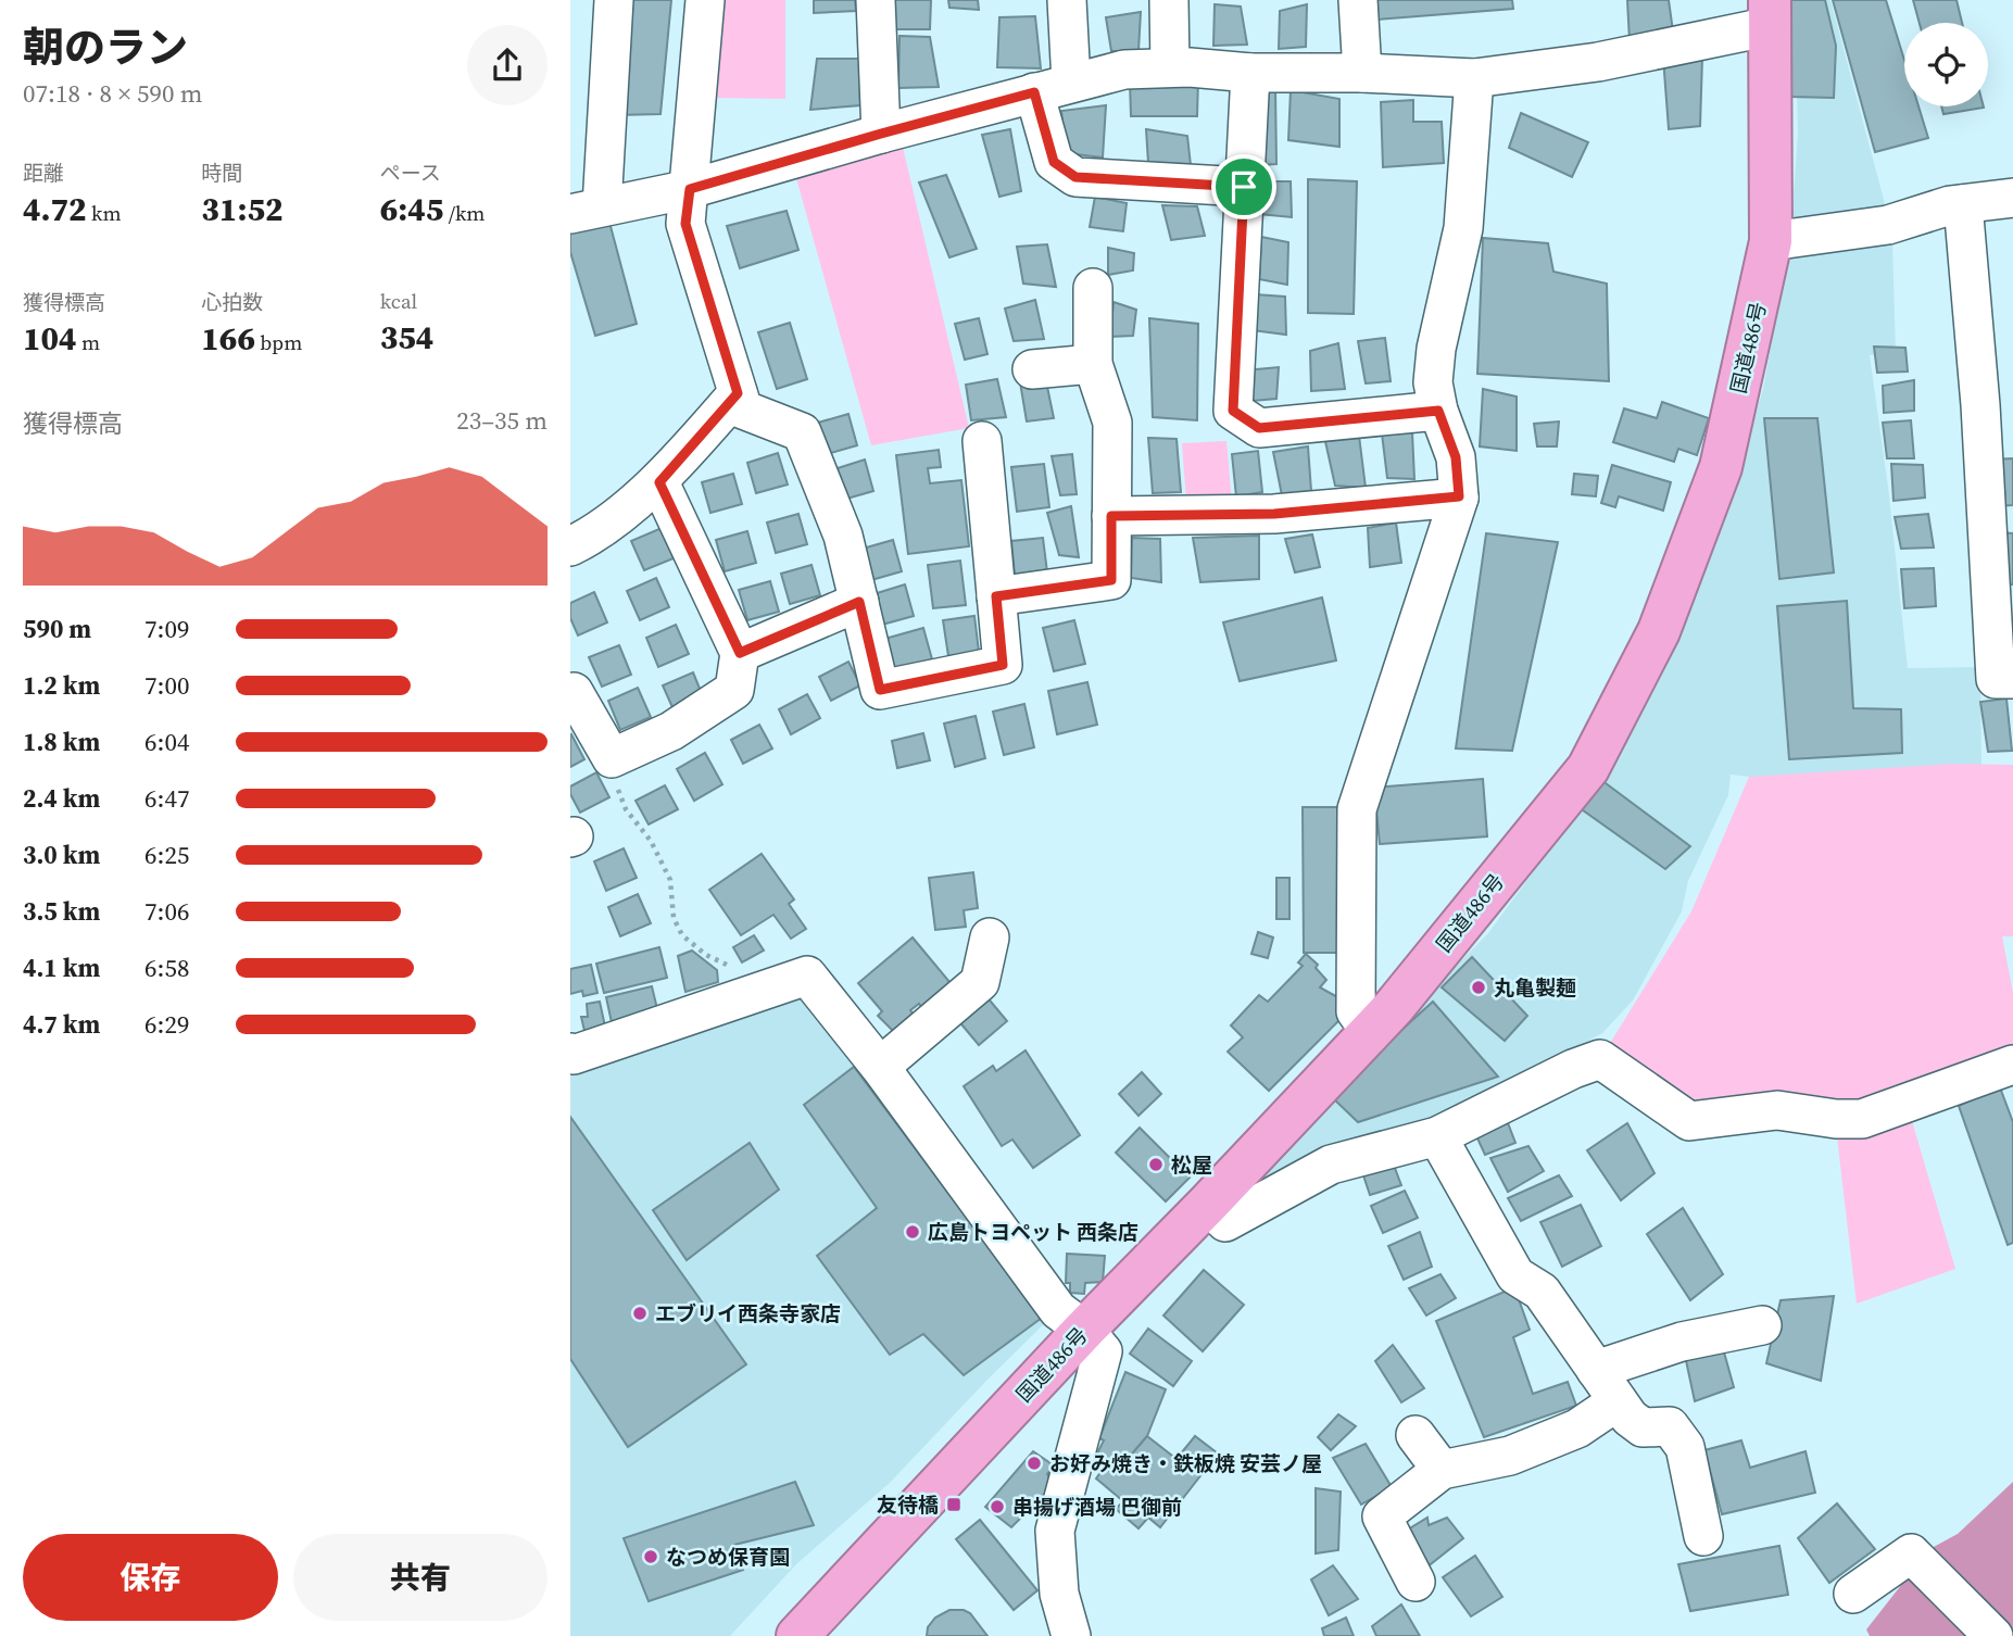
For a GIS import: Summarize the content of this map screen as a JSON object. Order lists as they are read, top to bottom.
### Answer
{
  "streets": {
    "highway": ["国道486号"]
  },
  "places": {
    "other": [
      "丸亀製麺",
      "松屋",
      "広島トヨペット 西条店",
      "エブリイ西条寺家店",
      "お好み焼き・鉄板焼 安芸ノ屋",
      "串揚げ酒場 巴御前",
      "なつめ保育園"
    ],
    "transit": ["友待橋"]
  },
  "page": {
    "heading": ["朝のラン", "07:18 · 8 × 590 m"],
    "stats": [
      ["距離", "4.72 km"],
      ["時間", "31:52"],
      ["ペース", "6:45 /km"],
      ["獲得標高", "104 m"],
      ["心拍数", "166 bpm"],
      ["kcal", "354"]
    ],
    "chart": ["獲得標高", "23–35 m"],
    "list": [
      {
        "name": "590 m",
        "note": "7:09"
      },
      {
        "name": "1.2 km",
        "note": "7:00"
      },
      {
        "name": "1.8 km",
        "note": "6:04"
      },
      {
        "name": "2.4 km",
        "note": "6:47"
      },
      {
        "name": "3.0 km",
        "note": "6:25"
      },
      {
        "name": "3.5 km",
        "note": "7:06"
      },
      {
        "name": "4.1 km",
        "note": "6:58"
      },
      {
        "name": "4.7 km",
        "note": "6:29"
      }
    ],
    "buttons": ["保存", "共有"]
  }
}
